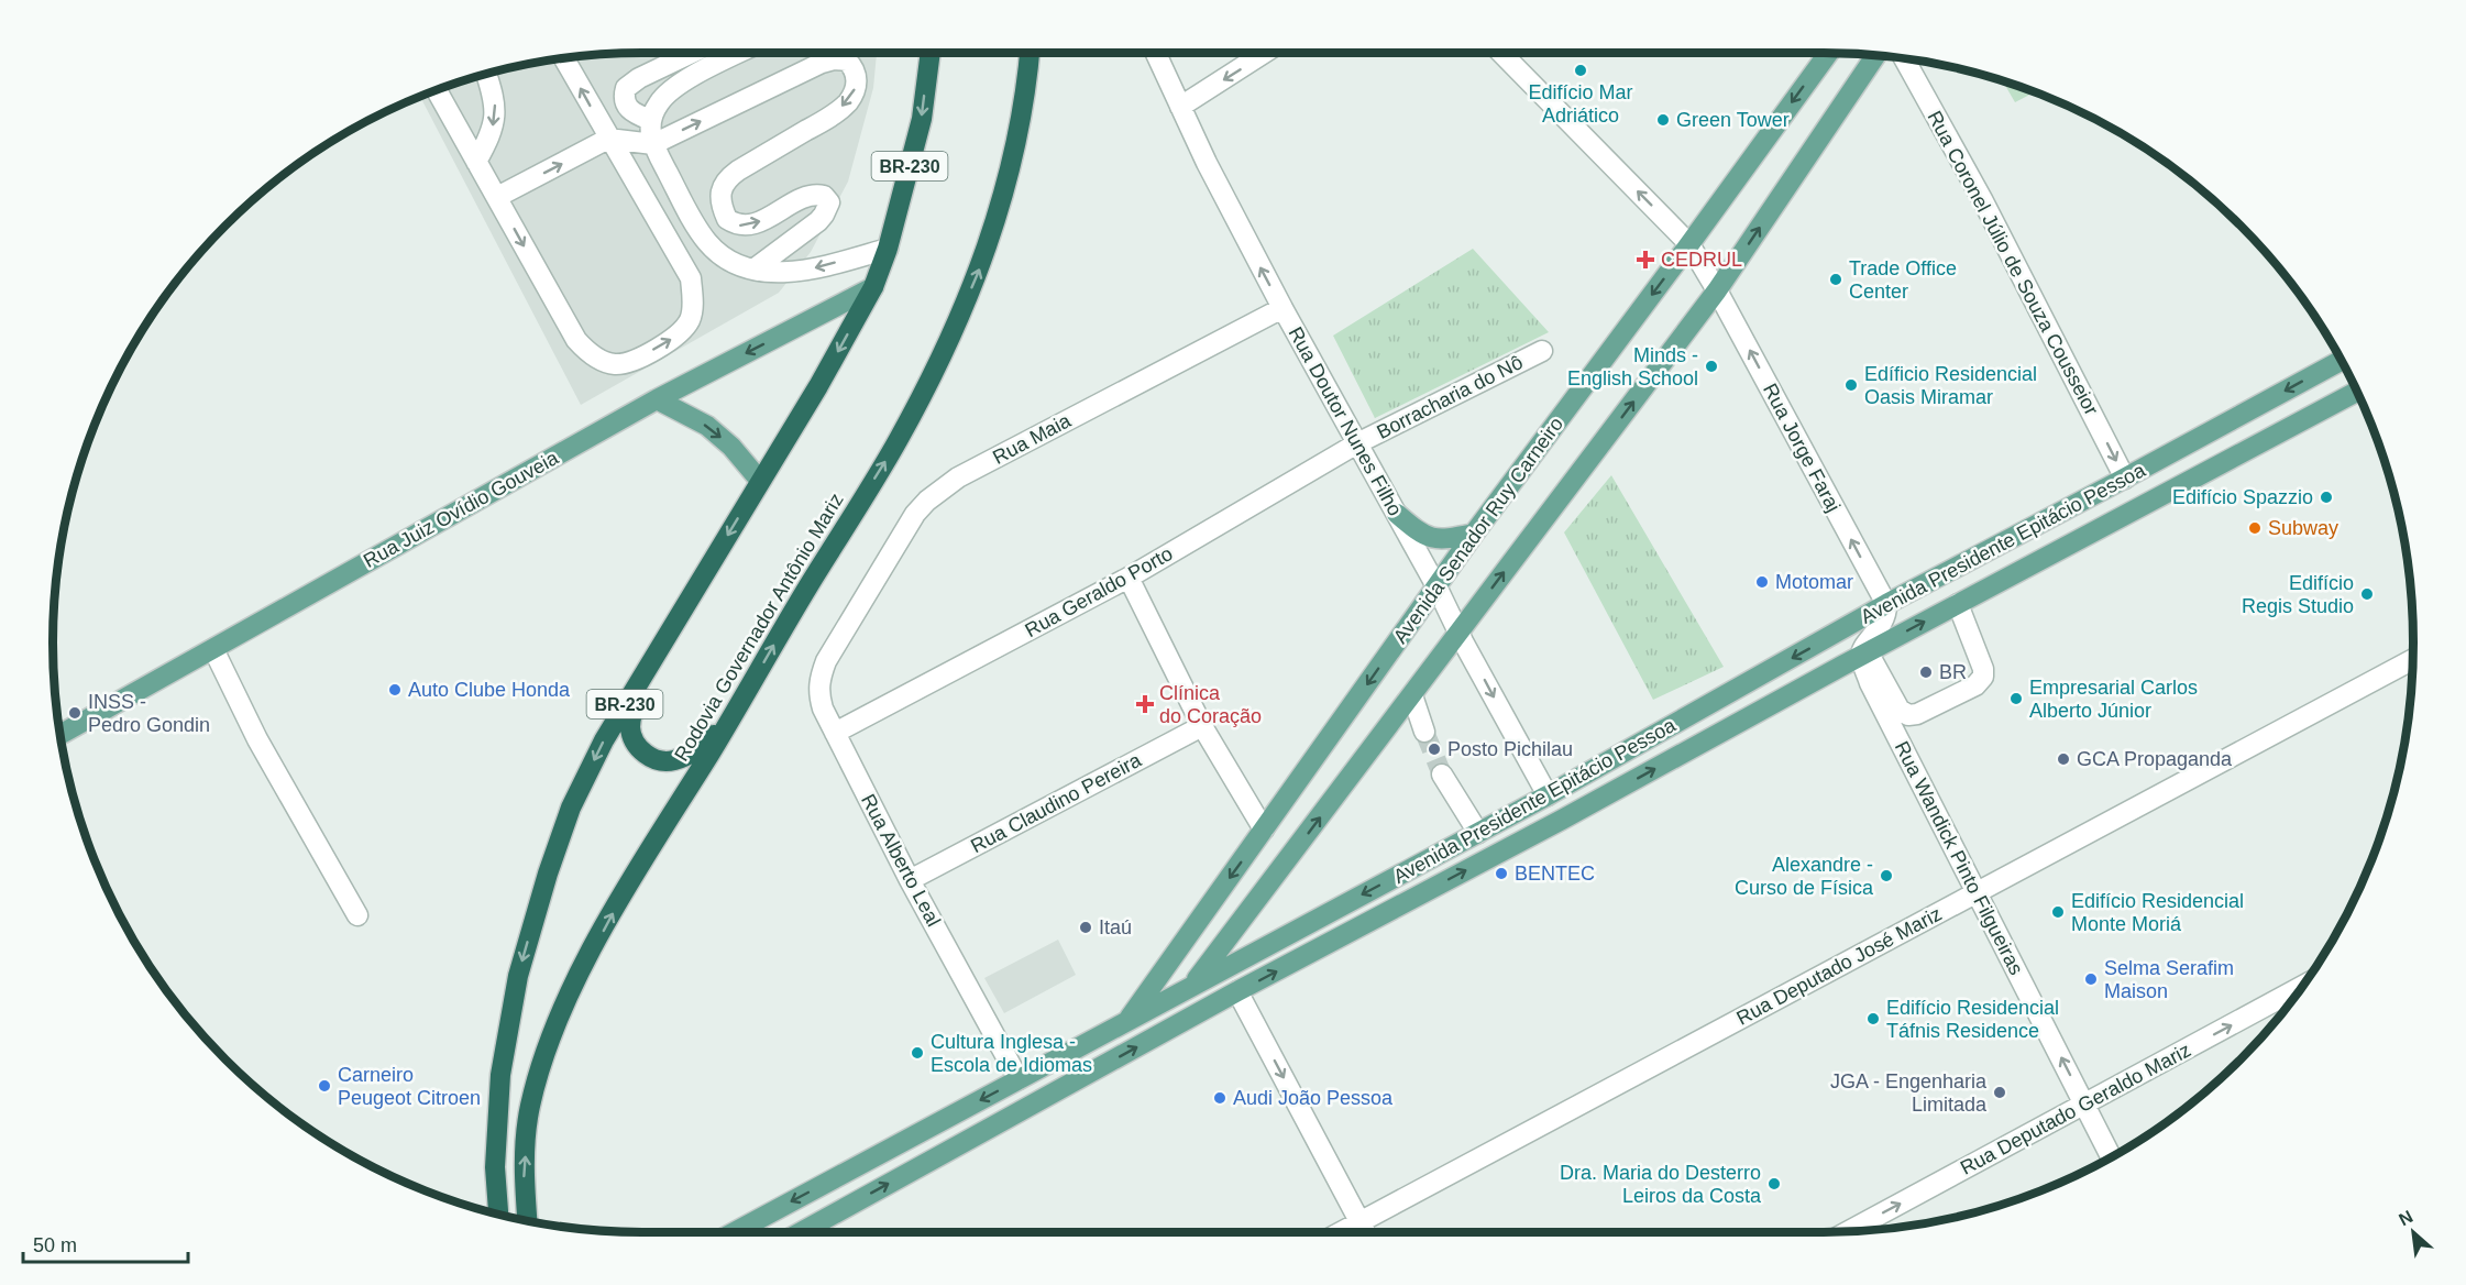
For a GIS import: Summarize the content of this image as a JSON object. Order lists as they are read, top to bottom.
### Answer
{
  "streets": {
    "highway": ["BR-230", "Rodovia Governador Antônio Mariz"],
    "main road": ["Rua Juiz Ovídio Gouveia", "Avenida Senador Ruy Carneiro", "Avenida Presidente Epitácio Pessoa"],
    "street": [
      "Rua Coronel Júlio de Souza Cousseior",
      "Borracharia do Nô",
      "Rua Doutor Nunes Filho",
      "Rua Maia",
      "Rua Jorge Faraj",
      "Rua Geraldo Porto",
      "Rua Claudino Pereira",
      "Rua Wandick Pinto Filgueiras",
      "Rua Alberto Leal",
      "Rua Deputado José Mariz",
      "Rua Deputado Geraldo Mariz"
    ]
  },
  "crossings": [
    ["BR-230", "Rua Juiz Ovídio Gouveia"],
    ["Rua Coronel Júlio de Souza Cousseior", "Avenida Presidente Epitácio Pessoa"],
    ["Borracharia do Nô", "Rua Doutor Nunes Filho"],
    ["Borracharia do Nô", "Rua Geraldo Porto"],
    ["Rua Doutor Nunes Filho", "Rua Maia"],
    ["Rua Doutor Nunes Filho", "Avenida Senador Ruy Carneiro"],
    ["Rua Doutor Nunes Filho", "Avenida Presidente Epitácio Pessoa"],
    ["Rua Doutor Nunes Filho", "Rua Geraldo Porto"],
    ["Rua Maia", "Rua Alberto Leal"],
    ["Rua Jorge Faraj", "Avenida Senador Ruy Carneiro"],
    ["Rua Jorge Faraj", "Avenida Presidente Epitácio Pessoa"],
    ["Avenida Senador Ruy Carneiro", "Avenida Presidente Epitácio Pessoa"],
    ["Avenida Presidente Epitácio Pessoa", "Rua Wandick Pinto Filgueiras"],
    ["Avenida Presidente Epitácio Pessoa", "Rua Alberto Leal"],
    ["Rua Geraldo Porto", "Rua Alberto Leal"],
    ["Rua Claudino Pereira", "Rua Alberto Leal"],
    ["Rua Wandick Pinto Filgueiras", "Rua Deputado José Mariz"],
    ["Rua Wandick Pinto Filgueiras", "Rua Deputado Geraldo Mariz"]
  ],
  "one_way": [
    "Rua Coronel Júlio de Souza Cousseior",
    "Rua Jorge Faraj",
    "Rua Wandick Pinto Filgueiras",
    "Rua Deputado Geraldo Mariz"
  ],
  "places": {
    "other": [
      "Edifício Mar Adriático",
      "Green Tower",
      "Trade Office Center",
      "Minds - English School",
      "Edíficio Residencial Oasis Miramar",
      "Edifício Spazzio",
      "Subway",
      "Motomar",
      "Edifício Regis Studio",
      "BR",
      "Auto Clube Honda",
      "Empresarial Carlos Alberto Júnior",
      "INSS - Pedro Gondin",
      "Posto Pichilau",
      "GCA Propaganda",
      "BENTEC",
      "Alexandre - Curso de Física",
      "Edifício Residencial Monte Moriá",
      "Itaú",
      "Selma Serafim Maison",
      "Edifício Residencial Táfnis Residence",
      "Cultura Inglesa - Escola de Idiomas",
      "Carneiro Peugeot Citroen",
      "JGA - Engenharia Limitada",
      "Audi João Pessoa",
      "Dra. Maria do Desterro Leiros da Costa"
    ],
    "health": ["CEDRUL", "Clínica do Coração"]
  },
  "scale_bar": "50 m",
  "north": "top left"
}
